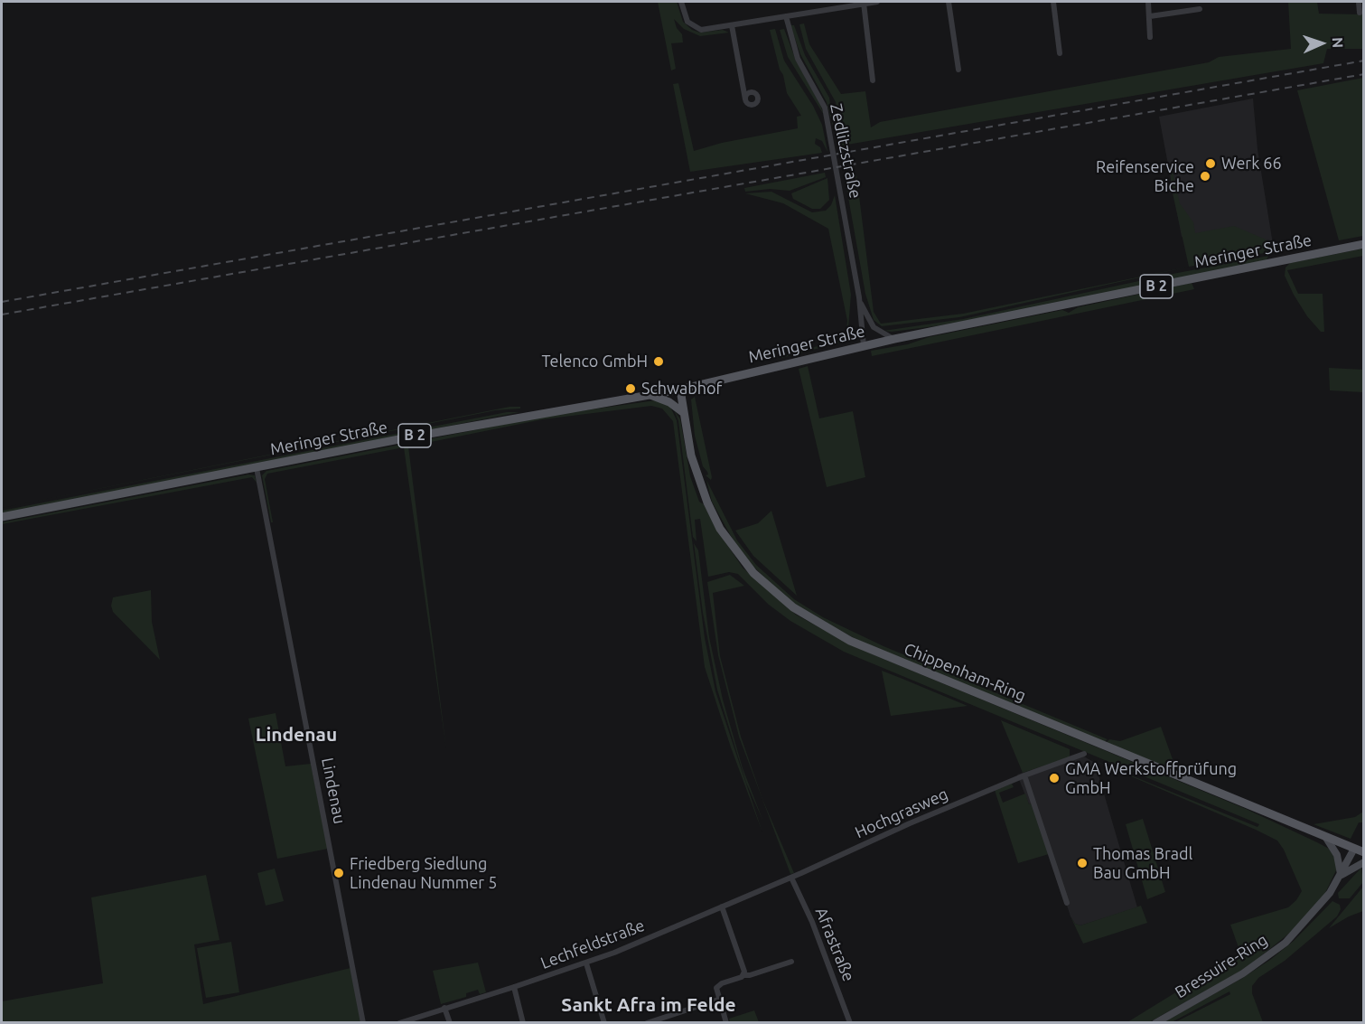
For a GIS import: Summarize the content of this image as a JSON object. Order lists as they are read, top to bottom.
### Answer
{
  "streets": {
    "main road": [
      "Meringer Straße",
      "B 2",
      "Chippenham-Ring",
      "Bressuire-Ring"
    ],
    "street": [
      "Zedlitzstraße",
      "Lindenau",
      "Hochgrasweg",
      "Lechfeldstraße",
      "Afrastraße"
    ]
  },
  "crossings": [
    ["Zedlitzstraße", "Meringer Straße"],
    ["Meringer Straße", "B 2"],
    ["Meringer Straße", "Chippenham-Ring"],
    ["Meringer Straße", "Lindenau"],
    ["B 2", "Lindenau"],
    ["Chippenham-Ring", "Bressuire-Ring"],
    ["Hochgrasweg", "Lechfeldstraße"],
    ["Hochgrasweg", "Afrastraße"],
    ["Lechfeldstraße", "Afrastraße"]
  ],
  "districts": ["Lindenau", "Sankt Afra im Felde"],
  "places": [
    "Werk 66",
    "Reifenservice Biche",
    "Telenco GmbH",
    "Schwabhof",
    "GMA Werkstoffprüfung GmbH",
    "Thomas Bradl Bau GmbH",
    "Friedberg Siedlung Lindenau Nummer 5"
  ],
  "north": "right"
}
